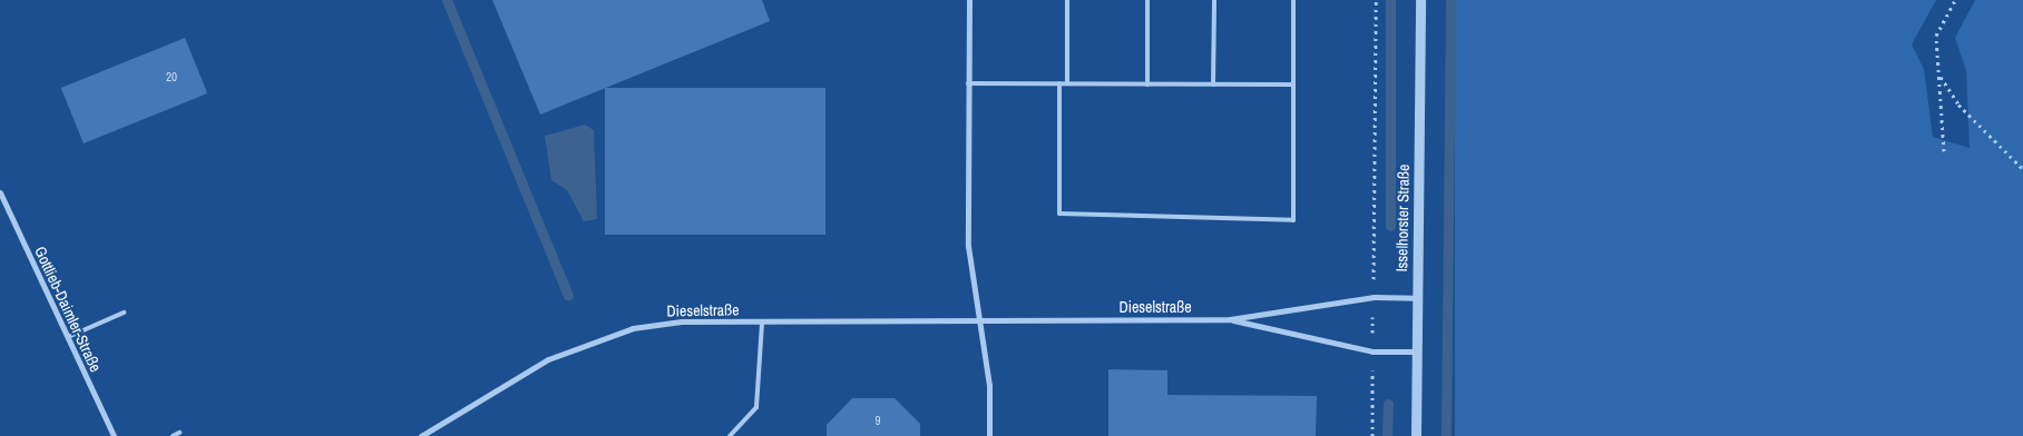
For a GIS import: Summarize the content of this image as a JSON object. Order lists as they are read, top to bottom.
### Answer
{
  "streets": {
    "street": ["Isselhorster Straße", "Dieselstraße", "Gottlieb-Daimler-Straße"]
  },
  "crossings": [
    ["Isselhorster Straße", "Dieselstraße"]
  ],
  "house_numbers": ["20", "9"]
}
